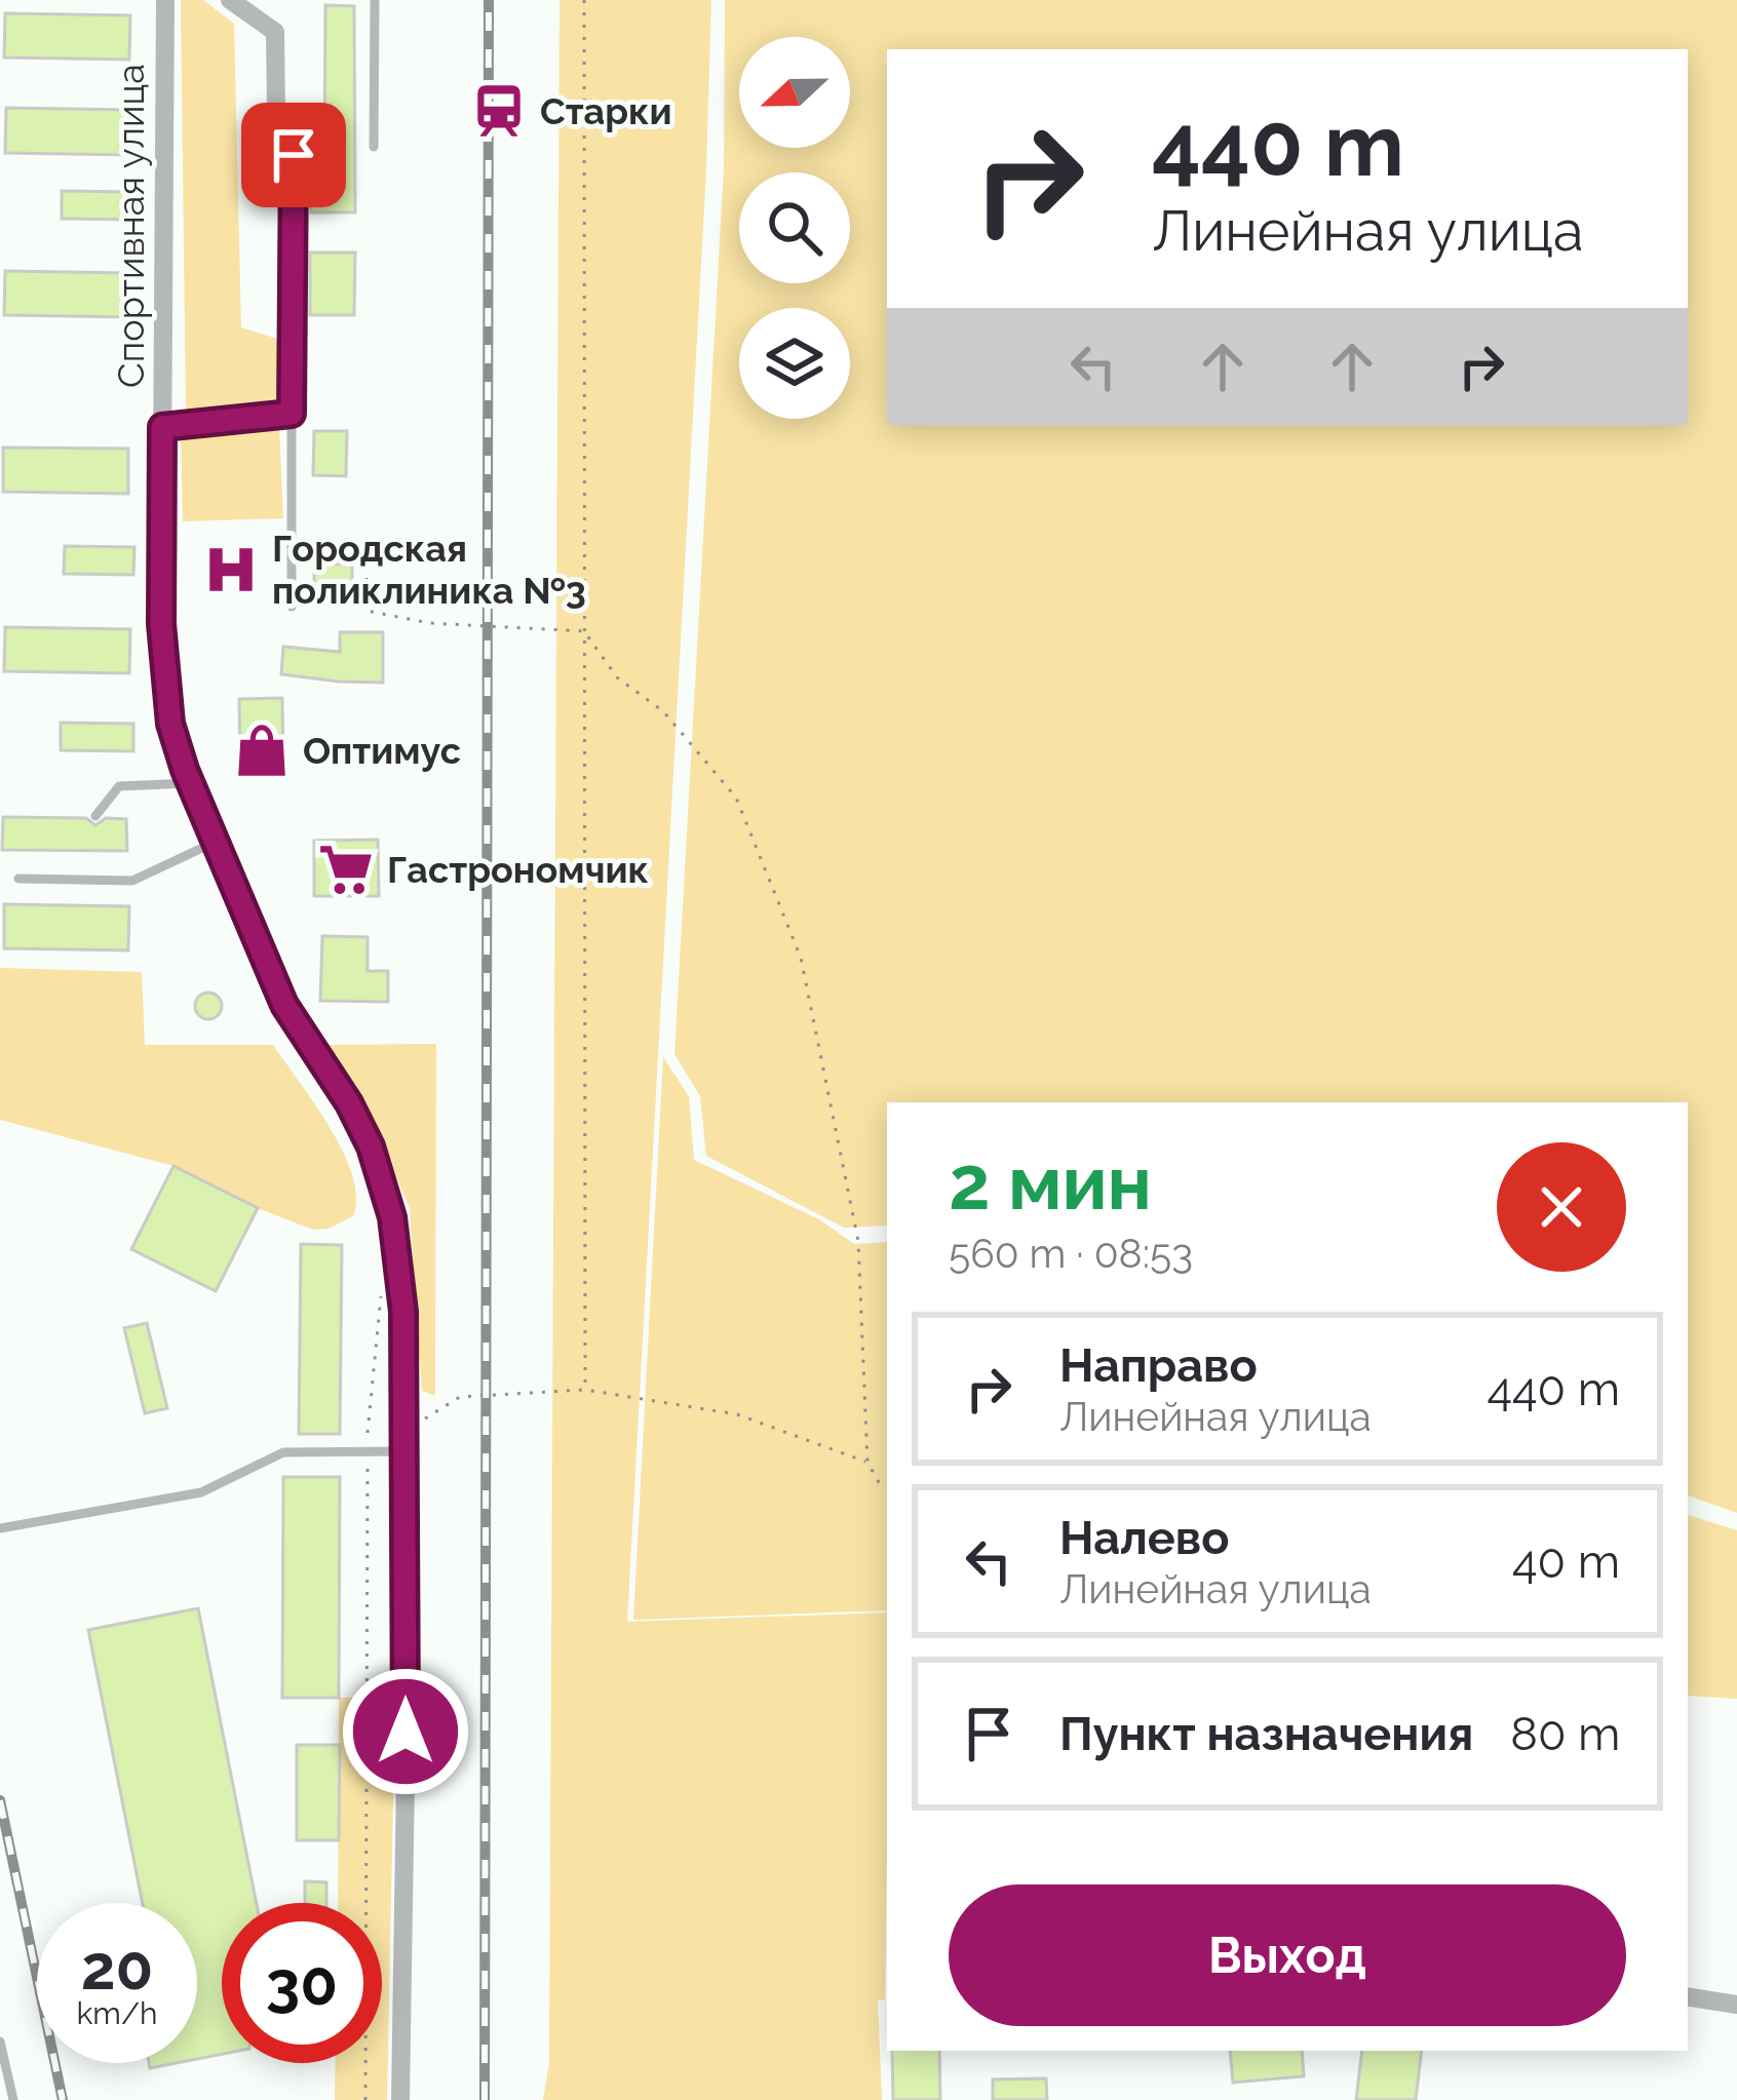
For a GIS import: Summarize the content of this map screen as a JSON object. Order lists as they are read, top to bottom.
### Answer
{
  "streets": {
    "street": ["Спортивная улица"]
  },
  "places": {
    "station": ["Старки"],
    "hospital": ["Городская поликлиника №3"],
    "shop": ["Оптимус"],
    "supermarket": ["Гастрономчик"]
  },
  "north": "left",
  "page": {
    "turn": ["440 m", "Линейная улица"],
    "heading": ["2 мин", "560 m · 08:53"],
    "list": [
      {
        "name": "Направо",
        "note": "Линейная улица",
        "value": "440 m"
      },
      {
        "name": "Налево",
        "note": "Линейная улица",
        "value": "40 m"
      },
      {
        "name": "Пункт назначения",
        "value": "80 m"
      }
    ],
    "buttons": "Выход",
    "speed": "20 km/h",
    "limit": "30"
  }
}
